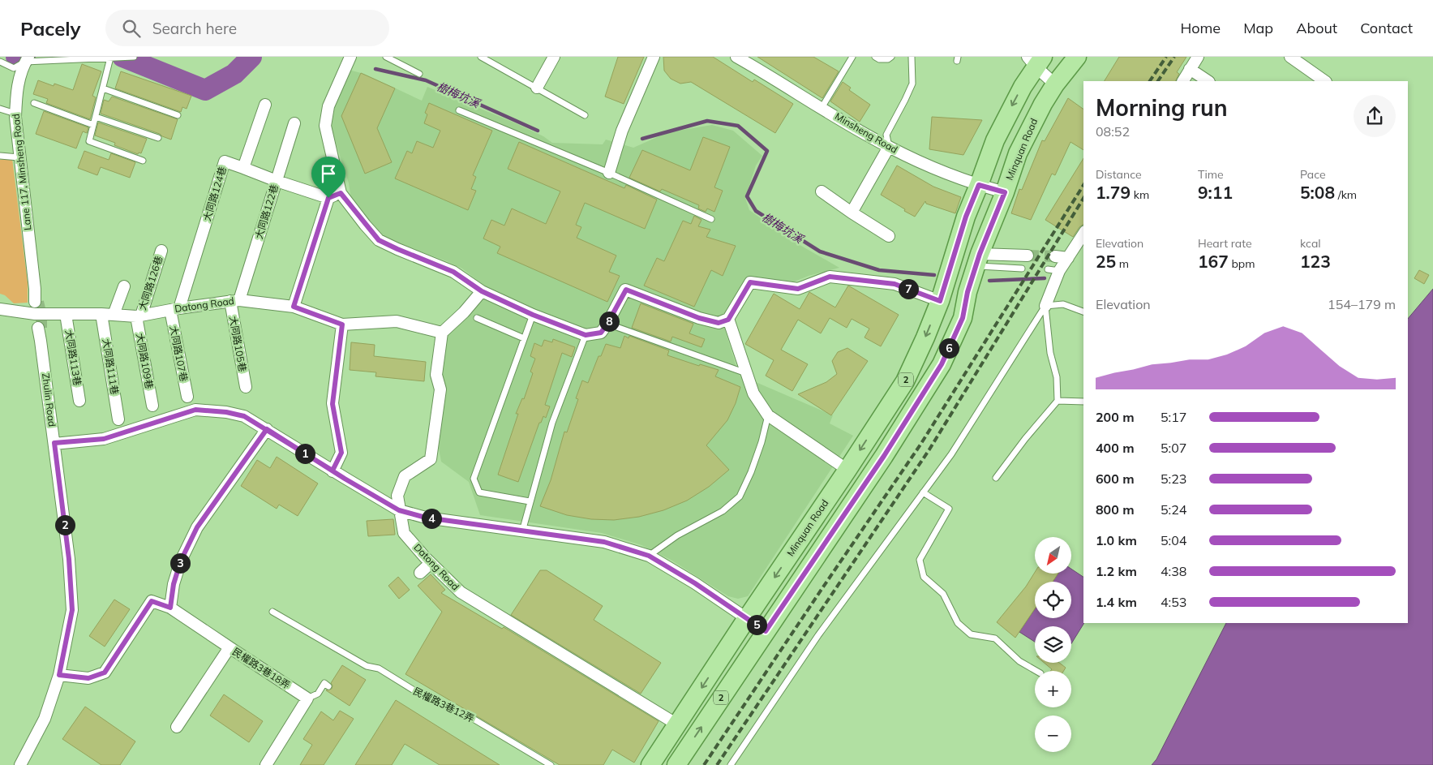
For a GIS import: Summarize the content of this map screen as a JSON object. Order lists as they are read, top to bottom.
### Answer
{
  "streets": {
    "main road": ["Minquan Road", "2"],
    "street": [
      "Minsheng Road",
      "Lane 117, Minsheng Road",
      "大同路124巷",
      "大同路122巷",
      "大同路126巷",
      "Datong Road",
      "大同路105巷",
      "大同路107巷",
      "大同路113巷",
      "大同路109巷",
      "大同路111巷",
      "Zhulin Road",
      "民權路3巷18弄"
    ],
    "lane": ["民權路3巷12弄"]
  },
  "crossings": [
    ["Minsheng Road", "Minquan Road"],
    ["Minquan Road", "Datong Road"],
    ["大同路124巷", "Datong Road"],
    ["大同路124巷", "大同路107巷"],
    ["大同路122巷", "Datong Road"],
    ["大同路122巷", "大同路105巷"],
    ["大同路126巷", "Datong Road"],
    ["大同路126巷", "大同路109巷"],
    ["Datong Road", "大同路105巷"],
    ["Datong Road", "大同路107巷"],
    ["Datong Road", "大同路113巷"],
    ["Datong Road", "大同路109巷"],
    ["Datong Road", "大同路111巷"]
  ],
  "water": ["樹梅坑溪"],
  "north": "bottom left",
  "page": {
    "header": "Pacely",
    "search": "Search here",
    "nav": [
      "Home",
      "Map",
      "About",
      "Contact"
    ],
    "heading": ["Morning run", "08:52"],
    "stats": [
      ["Distance", "1.79 km"],
      ["Time", "9:11"],
      ["Pace", "5:08 /km"],
      ["Elevation", "25 m"],
      ["Heart rate", "167 bpm"],
      ["kcal", "123"]
    ],
    "pins": [
      "7",
      "8",
      "6",
      "1",
      "4",
      "2",
      "3",
      "5"
    ],
    "chart": ["Elevation", "154–179 m"],
    "list": [
      {
        "name": "200 m",
        "note": "5:17"
      },
      {
        "name": "400 m",
        "note": "5:07"
      },
      {
        "name": "600 m",
        "note": "5:23"
      },
      {
        "name": "800 m",
        "note": "5:24"
      },
      {
        "name": "1.0 km",
        "note": "5:04"
      },
      {
        "name": "1.2 km",
        "note": "4:38"
      },
      {
        "name": "1.4 km",
        "note": "4:53"
      }
    ],
    "map_buttons": ["+", "−"]
  }
}
